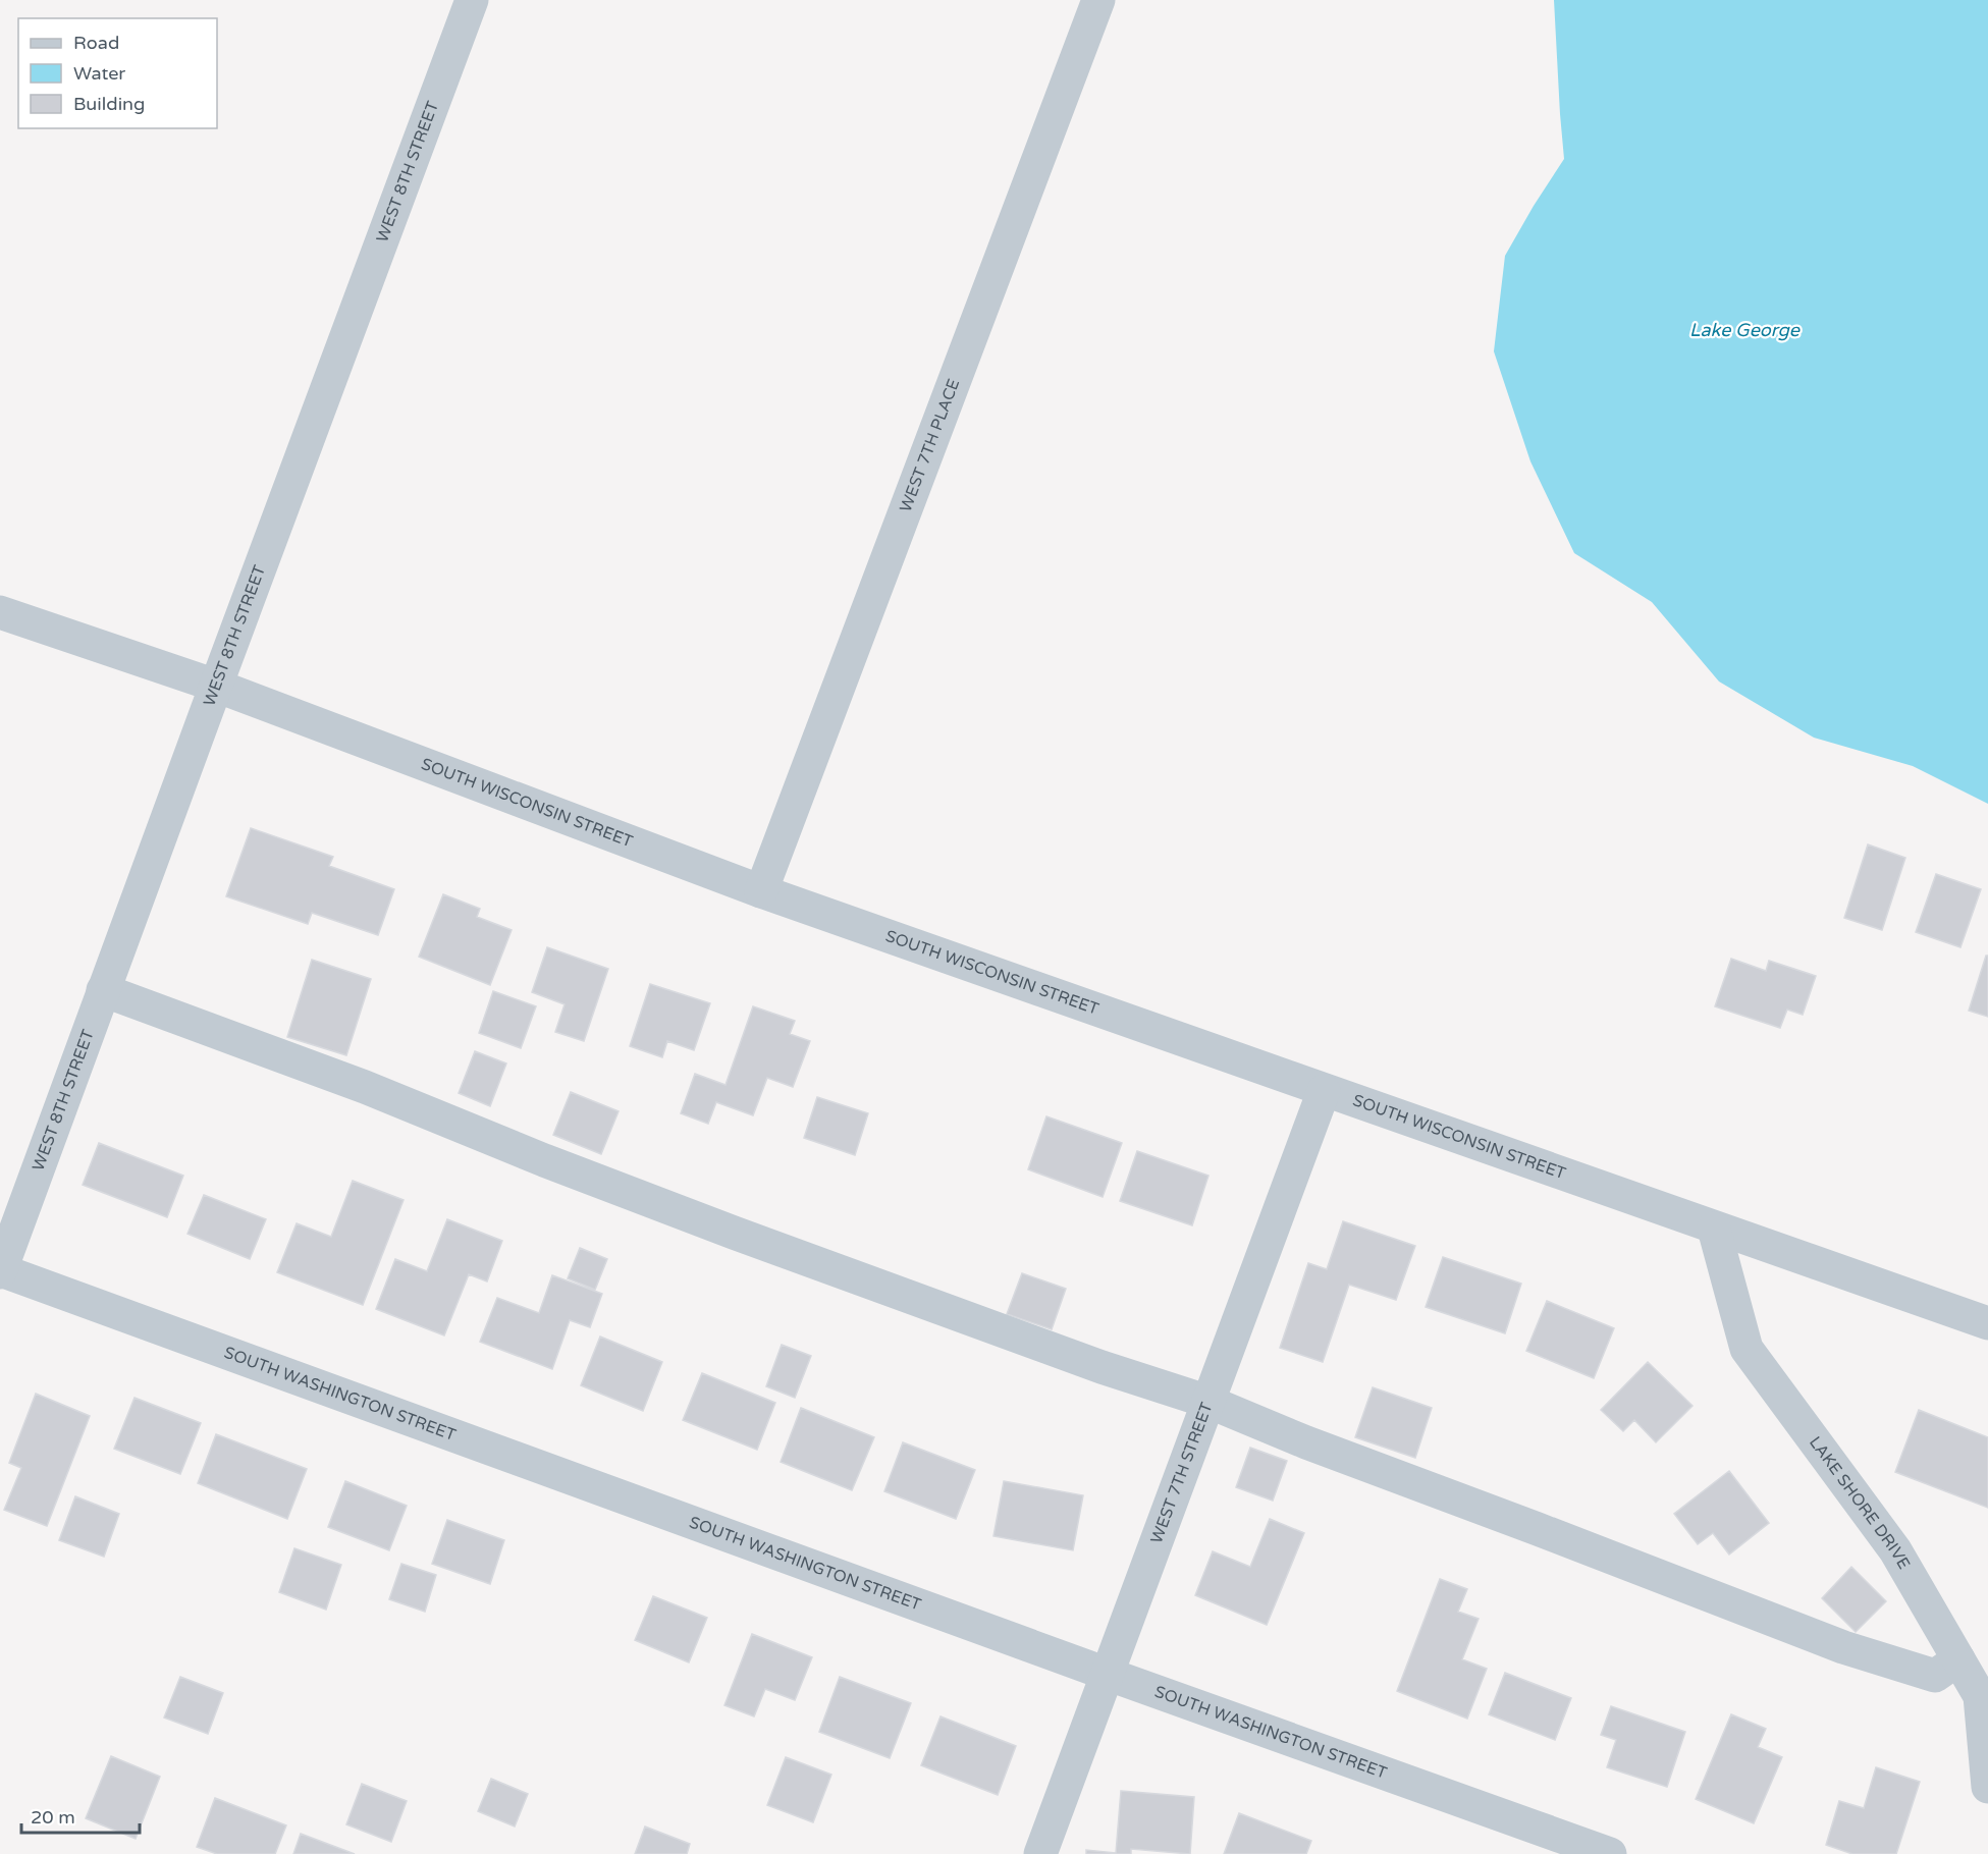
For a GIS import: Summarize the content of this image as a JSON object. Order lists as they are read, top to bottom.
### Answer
{
  "streets": {
    "street": [
      "WEST 8TH STREET",
      "WEST 7TH PLACE",
      "SOUTH WISCONSIN STREET",
      "SOUTH WASHINGTON STREET",
      "WEST 7TH STREET",
      "LAKE SHORE DRIVE"
    ]
  },
  "crossings": [
    ["WEST 8TH STREET", "SOUTH WISCONSIN STREET"],
    ["WEST 8TH STREET", "SOUTH WASHINGTON STREET"],
    ["WEST 7TH PLACE", "SOUTH WISCONSIN STREET"],
    ["SOUTH WISCONSIN STREET", "WEST 7TH STREET"],
    ["SOUTH WISCONSIN STREET", "LAKE SHORE DRIVE"],
    ["SOUTH WASHINGTON STREET", "WEST 7TH STREET"]
  ],
  "water": ["Lake George"],
  "legend": ["Road", "Water", "Building"],
  "scale_bar": "20 m"
}
